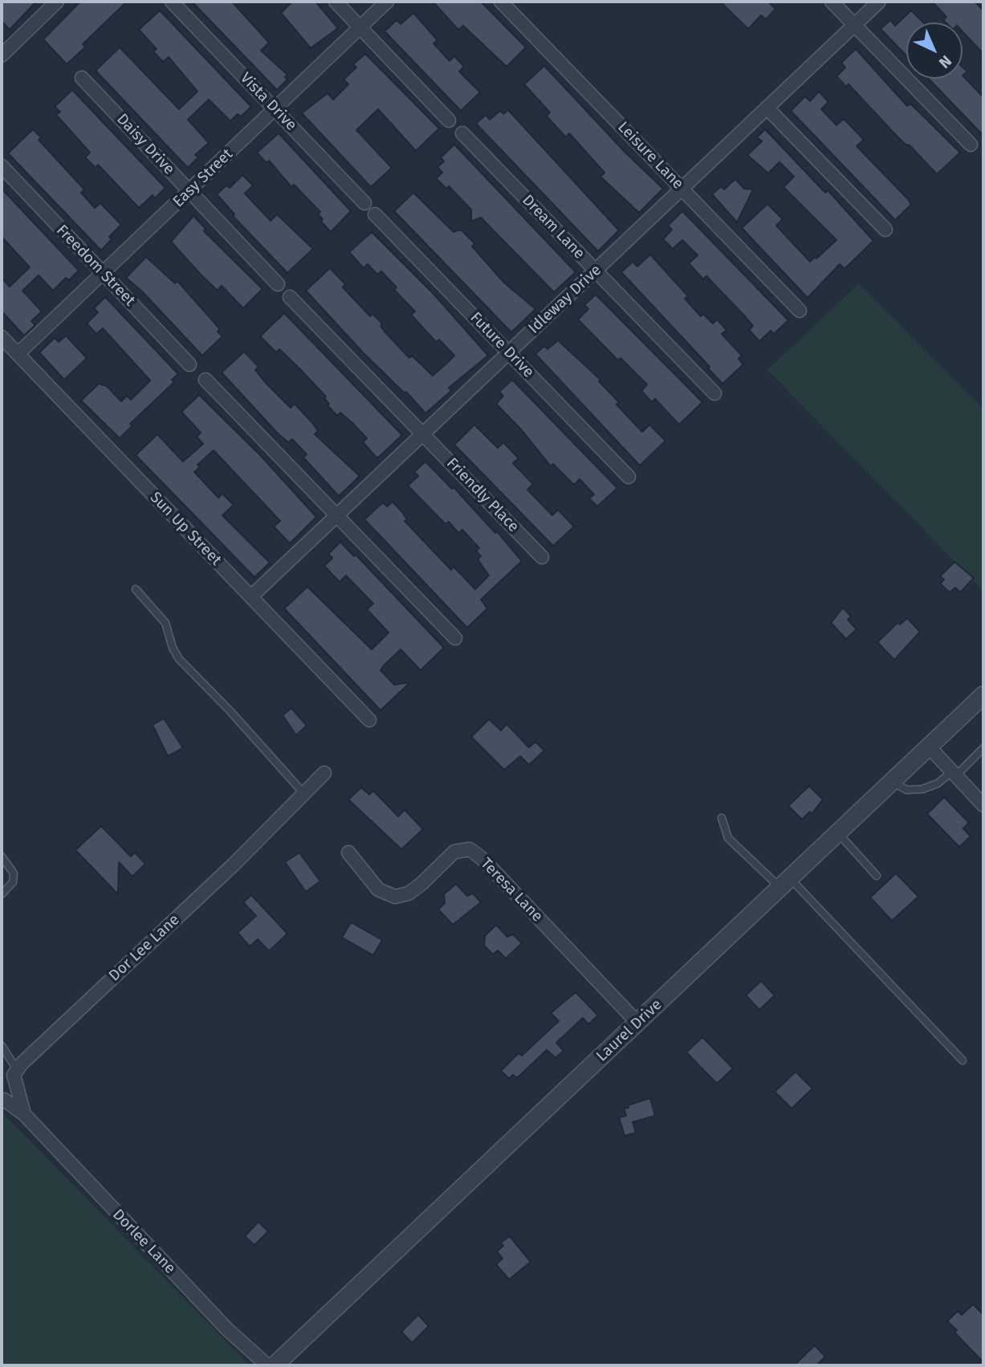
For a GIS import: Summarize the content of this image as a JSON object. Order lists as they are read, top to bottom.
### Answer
{
  "streets": {
    "street": [
      "Vista Drive",
      "Daisy Drive",
      "Leisure Lane",
      "Easy Street",
      "Dream Lane",
      "Freedom Street",
      "Idleway Drive",
      "Future Drive",
      "Friendly Place",
      "Sun Up Street",
      "Teresa Lane",
      "Dor Lee Lane",
      "Laurel Drive",
      "Dorlee Lane"
    ]
  },
  "crossings": [
    ["Vista Drive", "Easy Street"],
    ["Daisy Drive", "Easy Street"],
    ["Leisure Lane", "Idleway Drive"],
    ["Easy Street", "Freedom Street"],
    ["Easy Street", "Sun Up Street"],
    ["Dream Lane", "Idleway Drive"],
    ["Idleway Drive", "Future Drive"],
    ["Idleway Drive", "Friendly Place"],
    ["Idleway Drive", "Sun Up Street"],
    ["Teresa Lane", "Laurel Drive"]
  ],
  "north": "bottom right"
}
